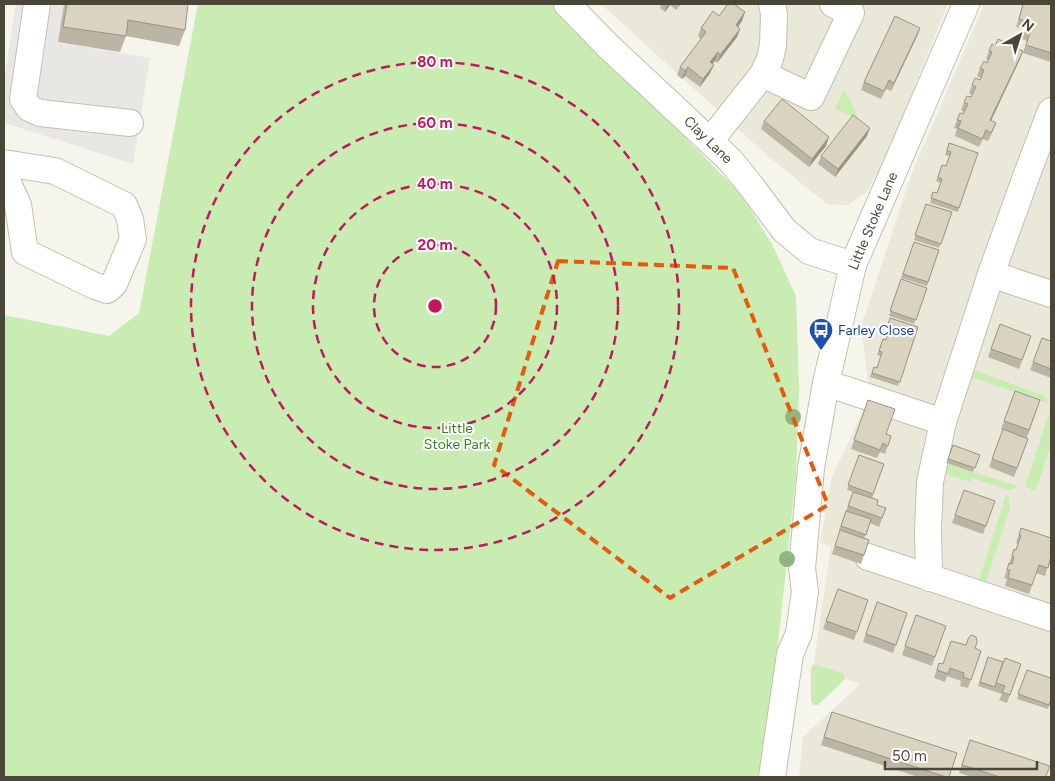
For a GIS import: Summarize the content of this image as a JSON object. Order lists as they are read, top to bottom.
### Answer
{
  "streets": {
    "street": ["Clay Lane", "Little Stoke Lane"]
  },
  "crossings": [
    ["Clay Lane", "Little Stoke Lane"]
  ],
  "parks": ["Little Stoke Park"],
  "places": {
    "bus stop": ["Farley Close"]
  },
  "scale_bar": "50 m",
  "north": "top right",
  "rings": [
    "80 m",
    "60 m",
    "40 m",
    "20 m"
  ]
}
